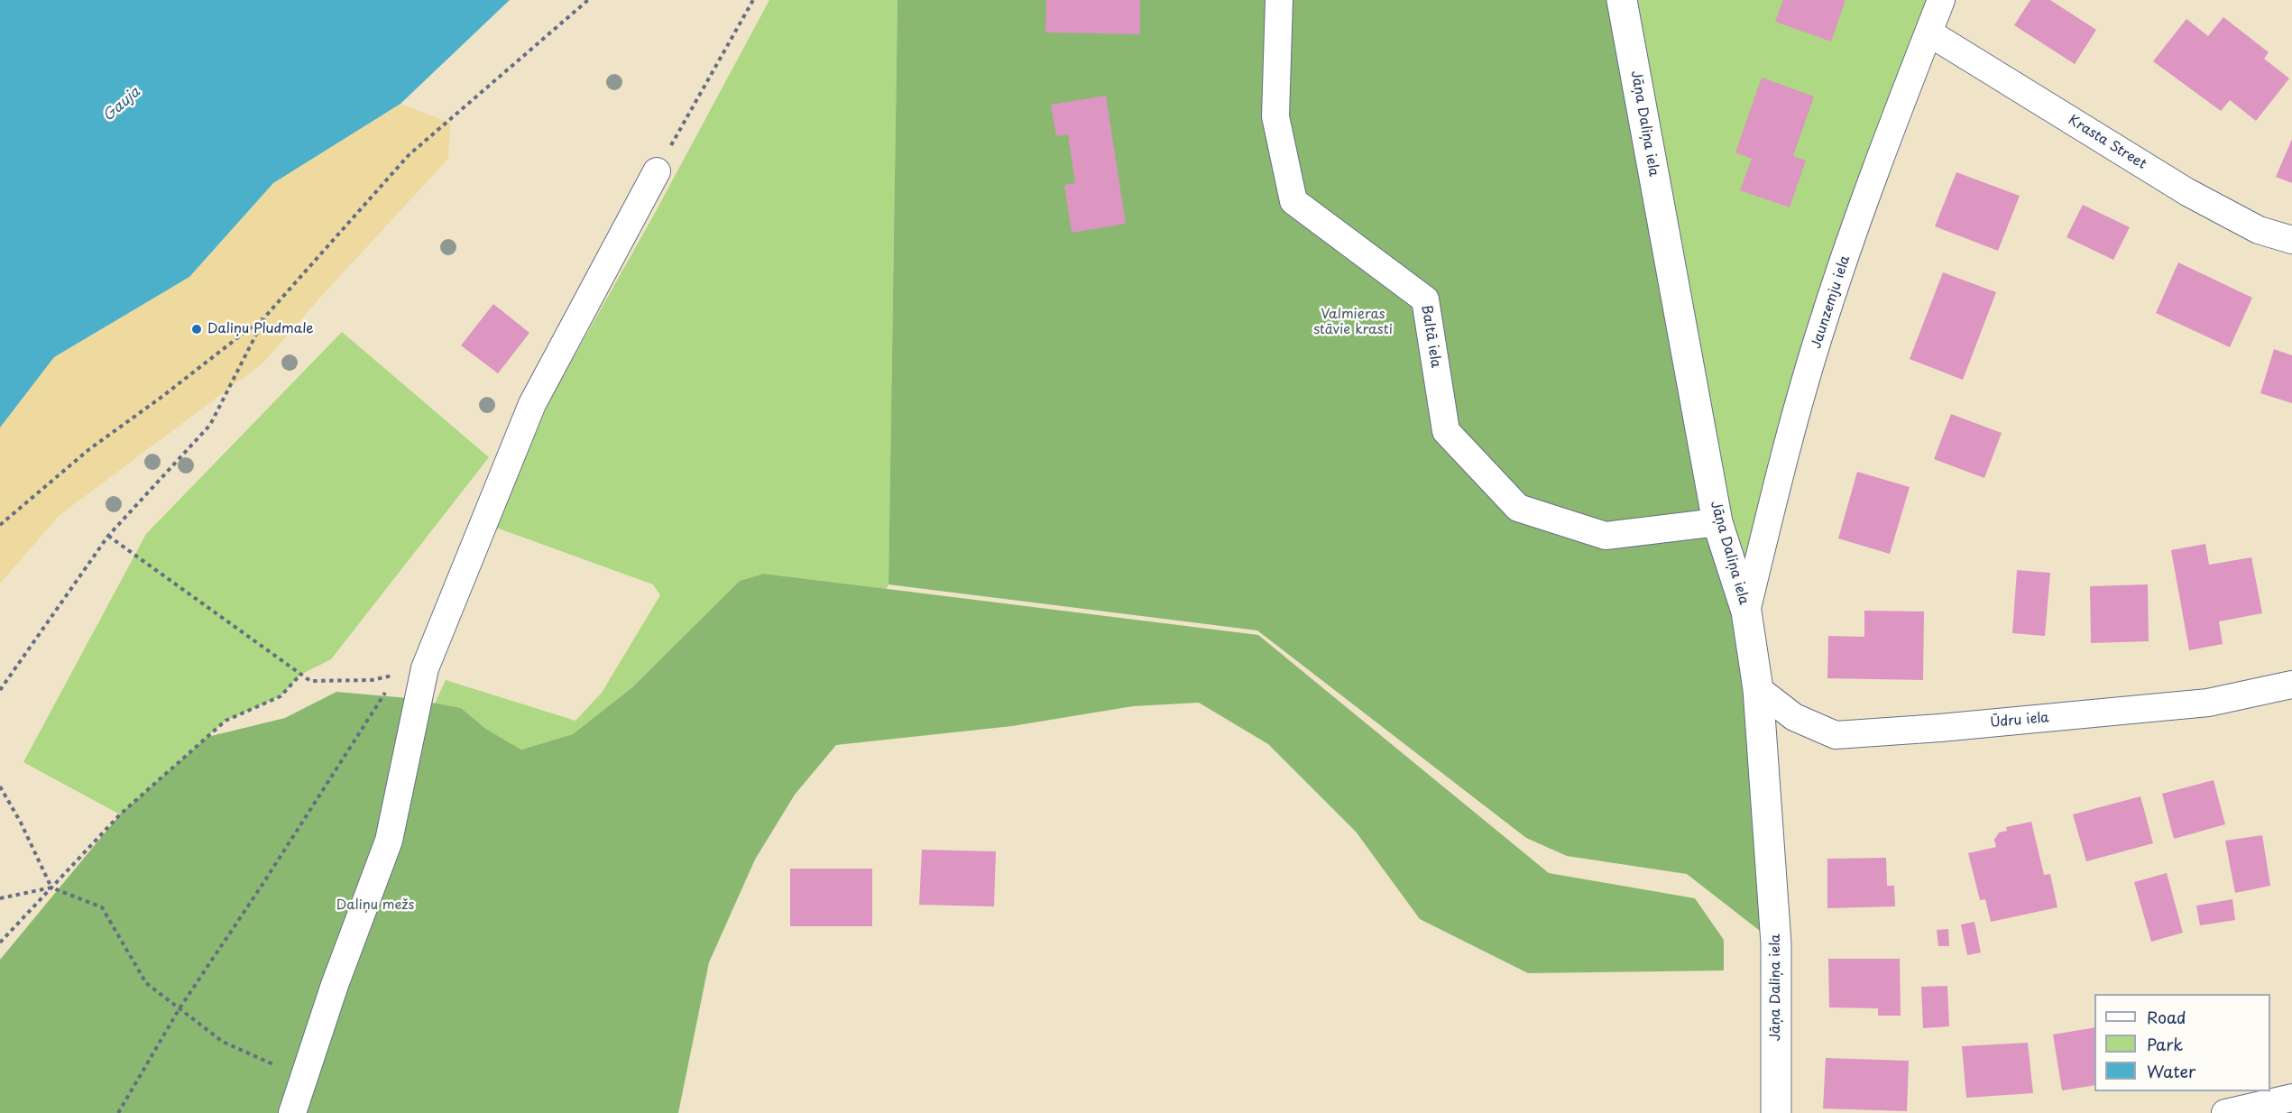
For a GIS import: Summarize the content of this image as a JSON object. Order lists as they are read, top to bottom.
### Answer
{
  "streets": {
    "street": [
      "Jāņa Daliņa iela",
      "Krasta Street",
      "Jaunzemju iela",
      "Baltā iela",
      "Ūdru iela"
    ]
  },
  "crossings": [
    ["Jāņa Daliņa iela", "Jaunzemju iela"],
    ["Jāņa Daliņa iela", "Baltā iela"],
    ["Jāņa Daliņa iela", "Ūdru iela"],
    ["Krasta Street", "Jaunzemju iela"]
  ],
  "water": ["Gauja"],
  "parks": ["Valmieras stāvie krasti", "Daliņu mežs"],
  "places": ["Daliņu Pludmale"],
  "legend": ["Road", "Park", "Water"]
}
